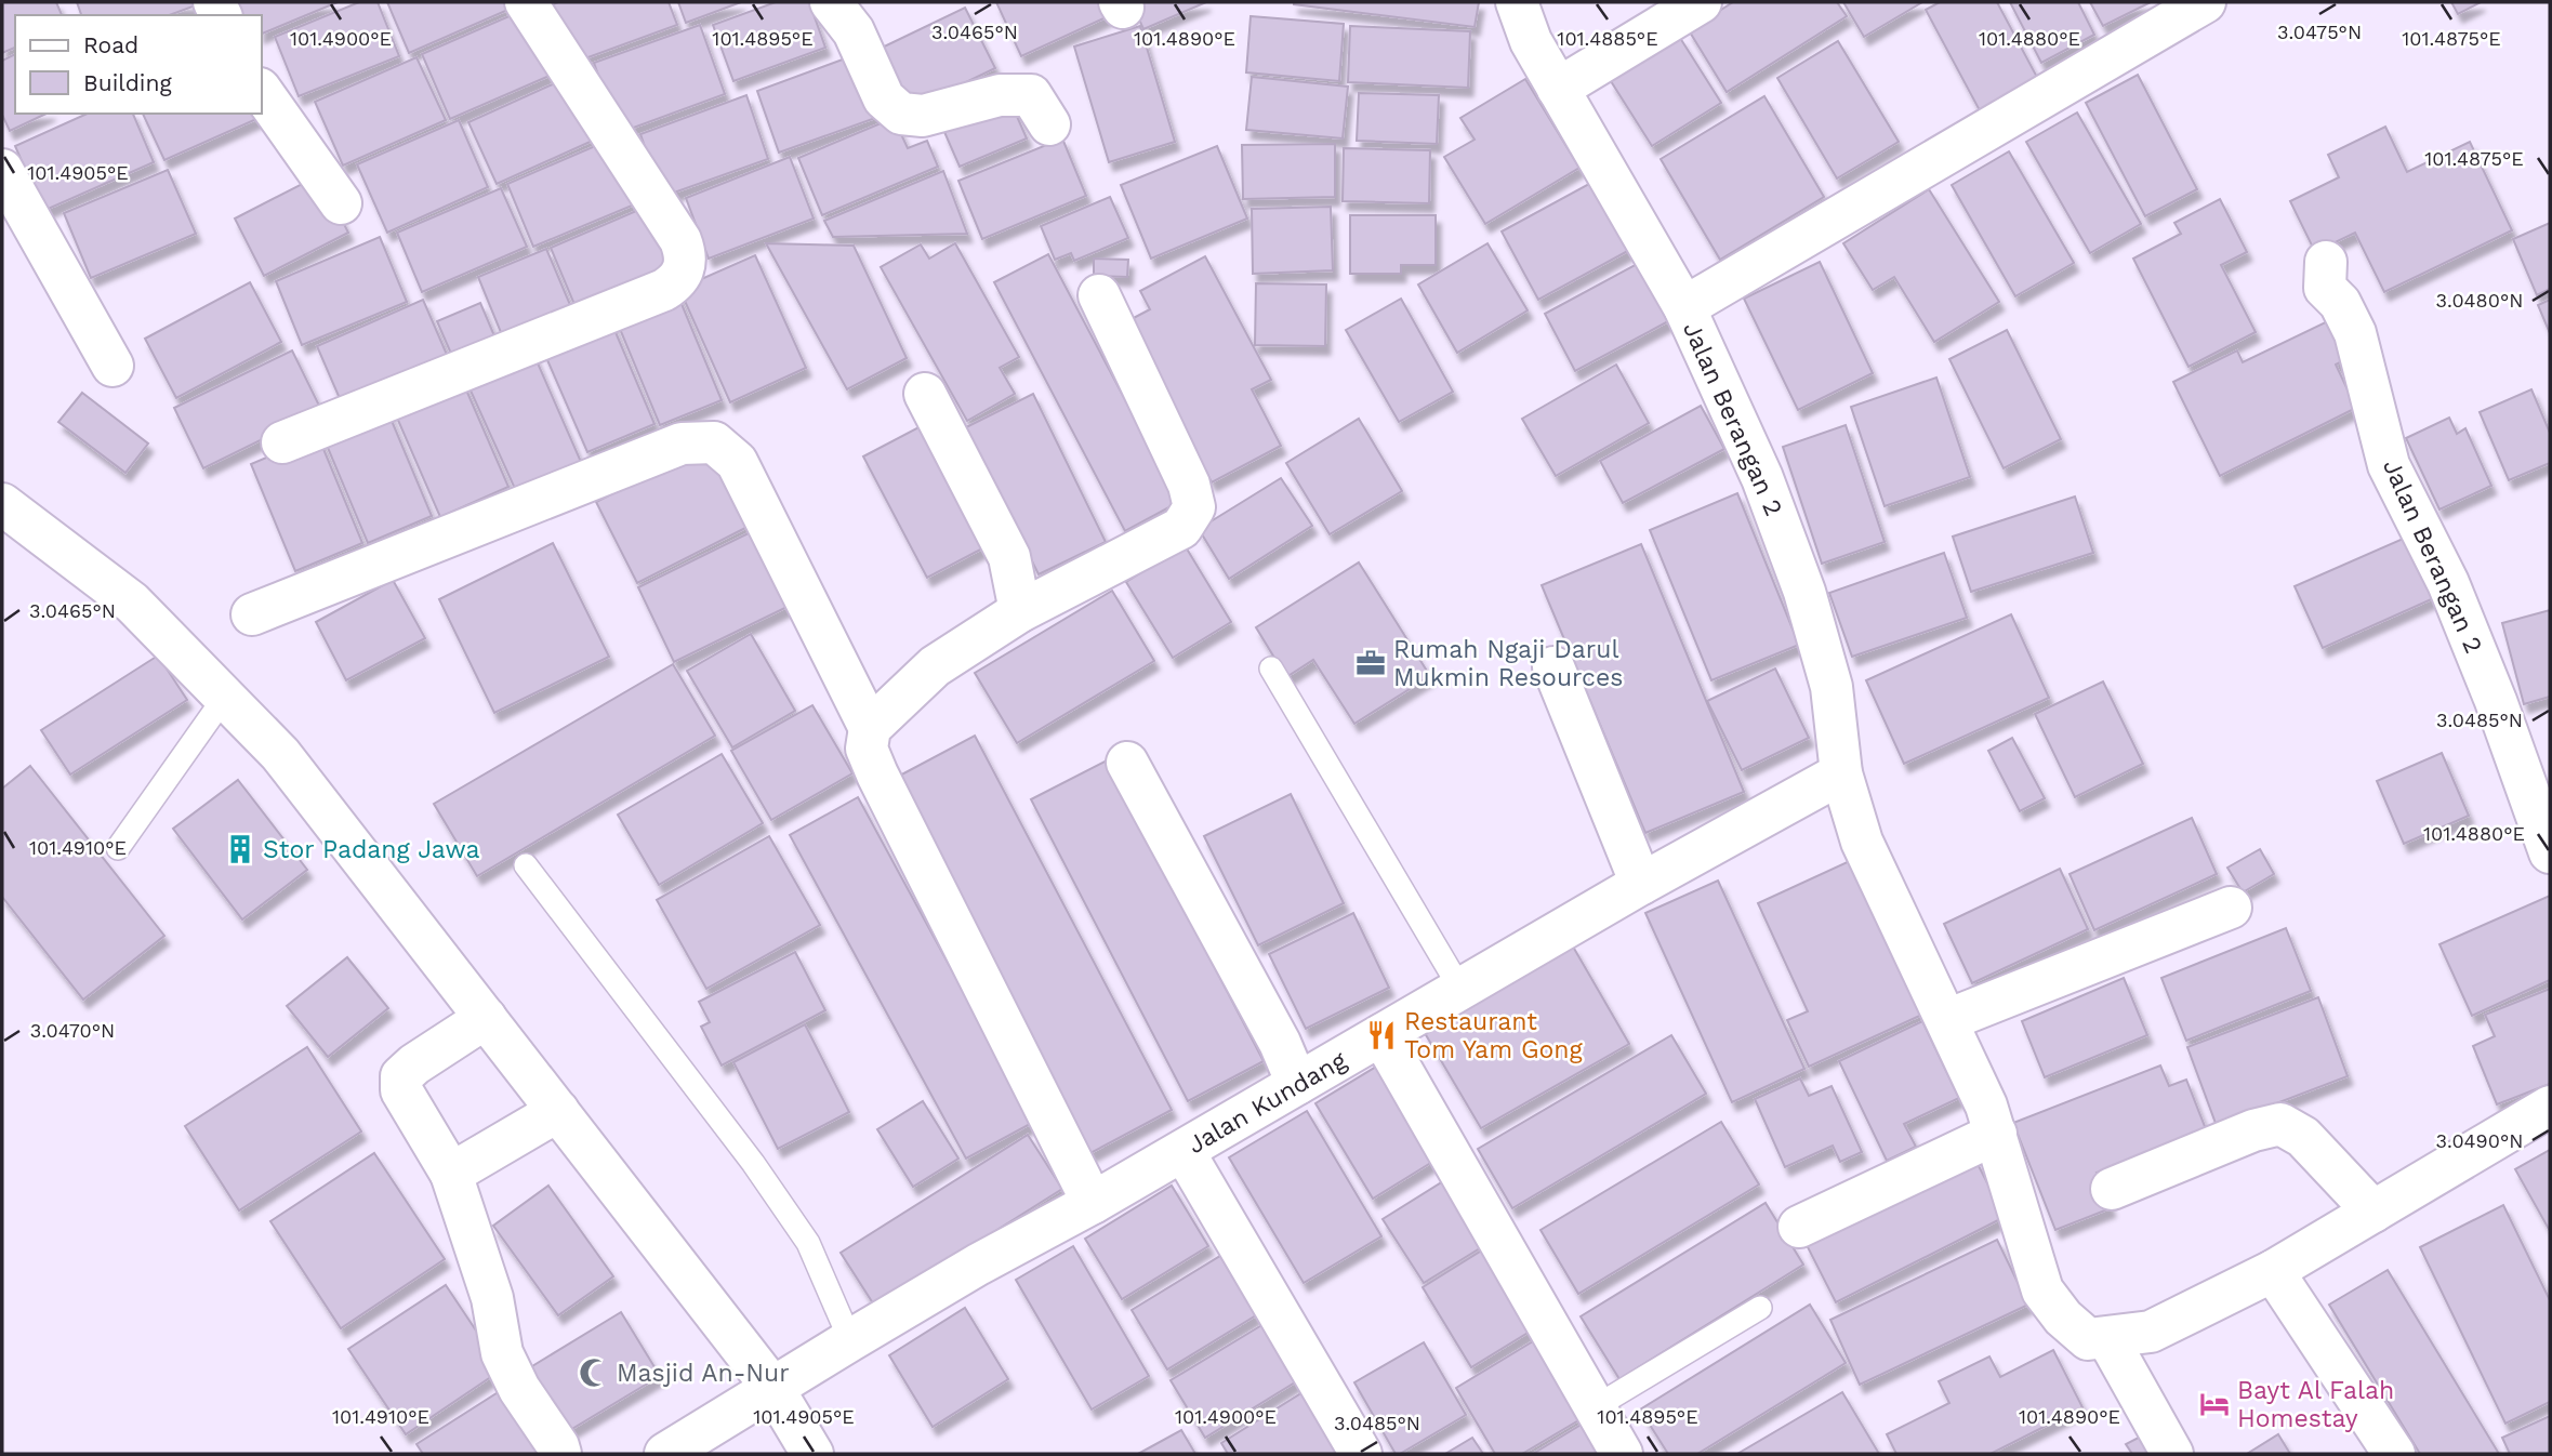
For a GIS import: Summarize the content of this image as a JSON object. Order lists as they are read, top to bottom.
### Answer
{
  "streets": {
    "street": ["Jalan Berangan 2", "Jalan Kundang"]
  },
  "crossings": [
    ["Jalan Berangan 2", "Jalan Kundang"]
  ],
  "places": {
    "office": ["Rumah Ngaji Darul Mukmin Resources"],
    "building": ["Stor Padang Jawa"],
    "restaurant": ["Restaurant Tom Yam Gong"],
    "mosque": ["Masjid An-Nur"],
    "hotel": ["Bayt Al Falah Homestay"]
  },
  "legend": ["Road", "Building"],
  "coordinates": [
    "3.0465°N",
    "3.0475°N",
    "101.4900°E",
    "101.4895°E",
    "101.4890°E",
    "101.4885°E",
    "101.4880°E",
    "101.4875°E",
    "101.4905°E",
    "3.0480°N",
    "3.0485°N",
    "101.4910°E",
    "3.0470°N",
    "3.0490°N"
  ]
}
